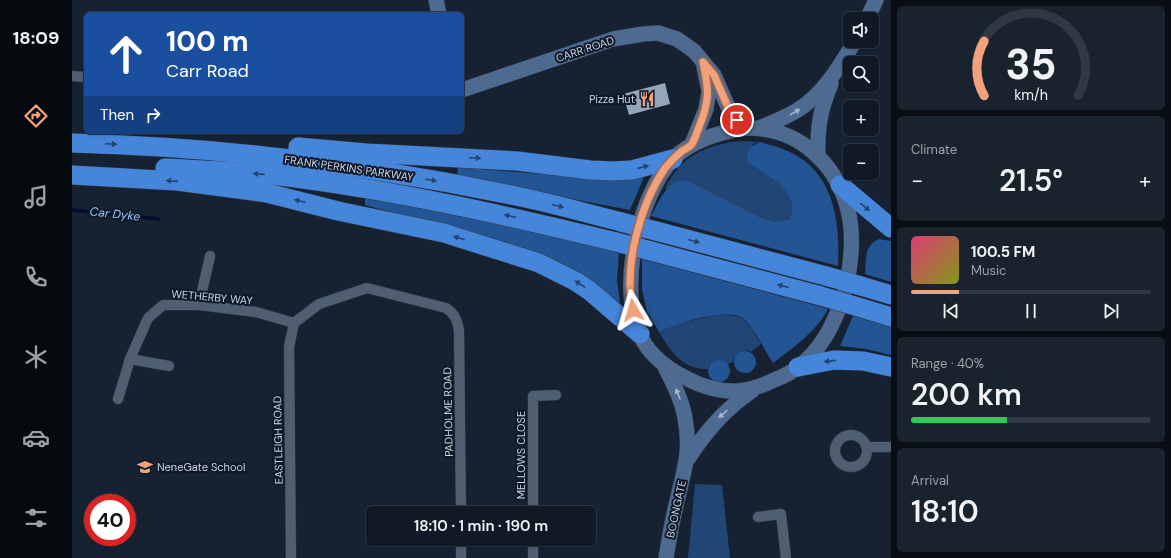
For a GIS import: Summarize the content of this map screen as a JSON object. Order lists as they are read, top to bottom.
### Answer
{
  "streets": {
    "highway": ["FRANK PERKINS PARKWAY"],
    "street": [
      "CARR ROAD",
      "WETHERBY WAY",
      "PADHOLME ROAD",
      "EASTLEIGH ROAD",
      "MELLOWS CLOSE",
      "BOONGATE"
    ]
  },
  "crossings": [
    ["WETHERBY WAY", "PADHOLME ROAD"],
    ["WETHERBY WAY", "EASTLEIGH ROAD"],
    ["PADHOLME ROAD", "EASTLEIGH ROAD"]
  ],
  "water": ["Car Dyke"],
  "places": {
    "restaurant": ["Pizza Hut"],
    "school or university": ["NeneGate School"]
  },
  "page": {
    "tabs": "18:09",
    "map_buttons": ["+", "−"],
    "turn": ["100 m", "Carr Road"],
    "then": "Then",
    "tile": [
      "Climate",
      ["Range · 40%", "200 km"],
      ["Arrival", "18:10"]
    ],
    "heat": ["−", "21.5°", "+"],
    "song": ["100.5 FM", "Music"],
    "limit": "40",
    "trip": "18:10 · 1 min · 190 m",
    "gauge": ["35", "km/h"]
  }
}
